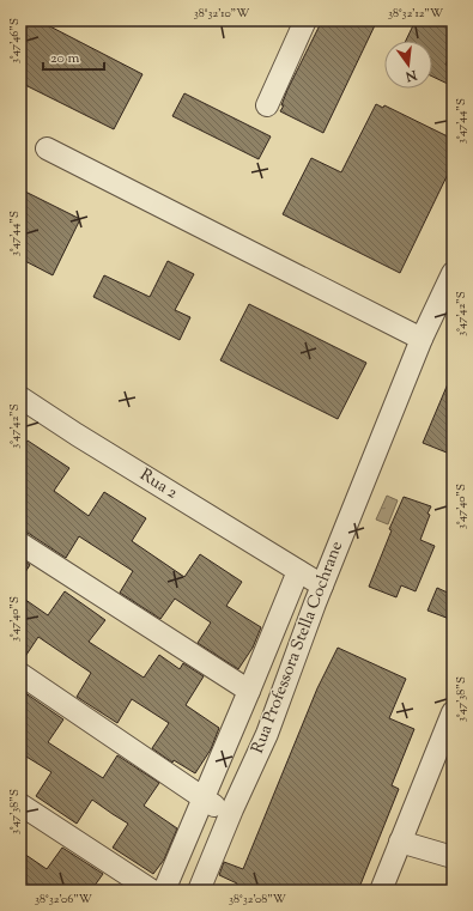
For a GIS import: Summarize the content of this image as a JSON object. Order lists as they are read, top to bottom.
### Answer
{
  "streets": {
    "street": ["Rua 2", "Rua Professora Stella Cochrane"]
  },
  "crossings": [
    ["Rua 2", "Rua Professora Stella Cochrane"]
  ],
  "scale_bar": "20 m",
  "north": "bottom",
  "coordinates": [
    "38°32'10\"W",
    "38°32'12\"W",
    "3°47'46\"S",
    "3°47'44\"S",
    "3°47'42\"S",
    "3°47'40\"S",
    "3°47'38\"S",
    "38°32'06\"W",
    "38°32'08\"W"
  ]
}
